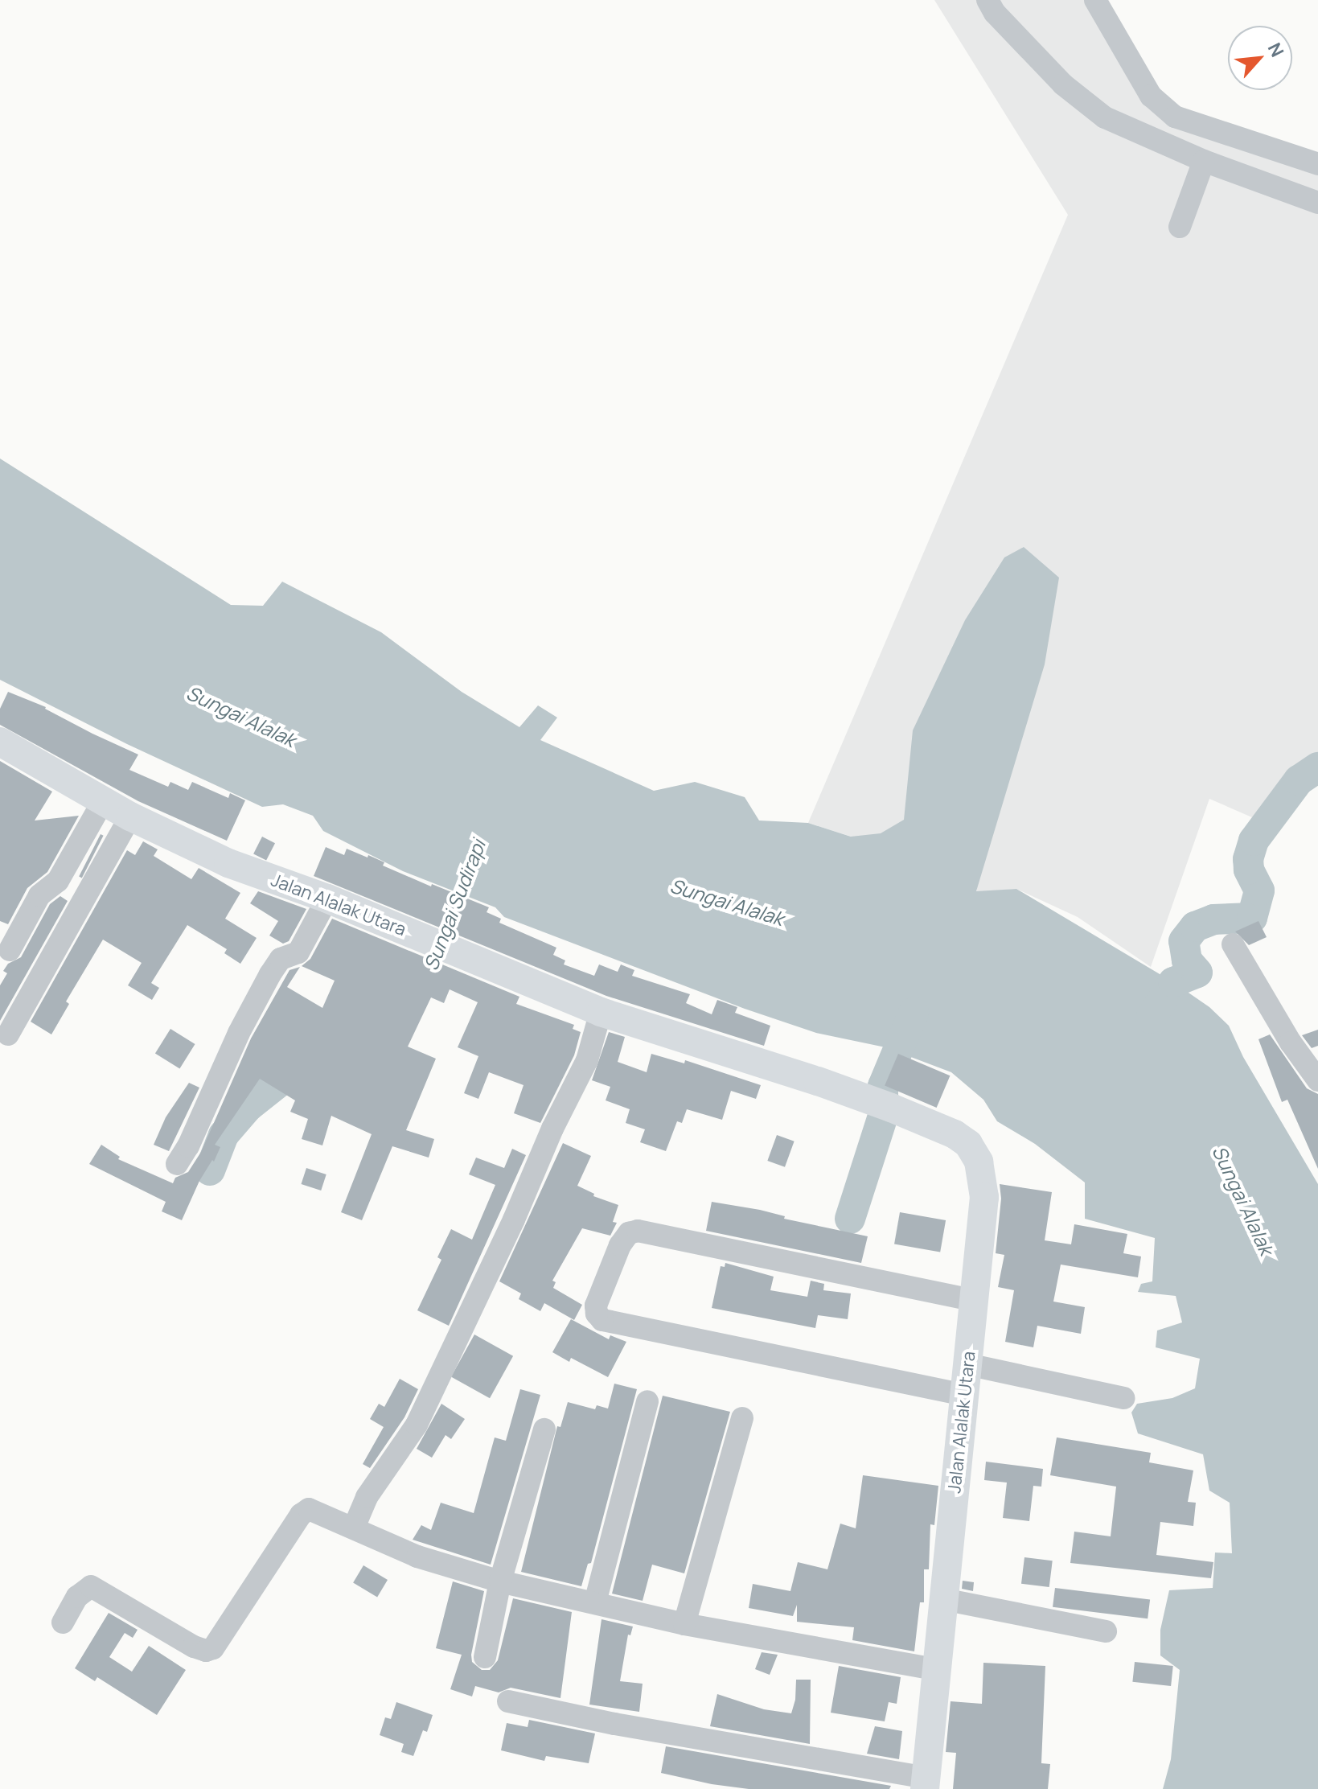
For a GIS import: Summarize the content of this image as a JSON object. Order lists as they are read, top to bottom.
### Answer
{
  "streets": {
    "main road": ["Jalan Alalak Utara"]
  },
  "water": ["Sungai Alalak", "Sungai Sudirapi"],
  "north": "top right"
}
